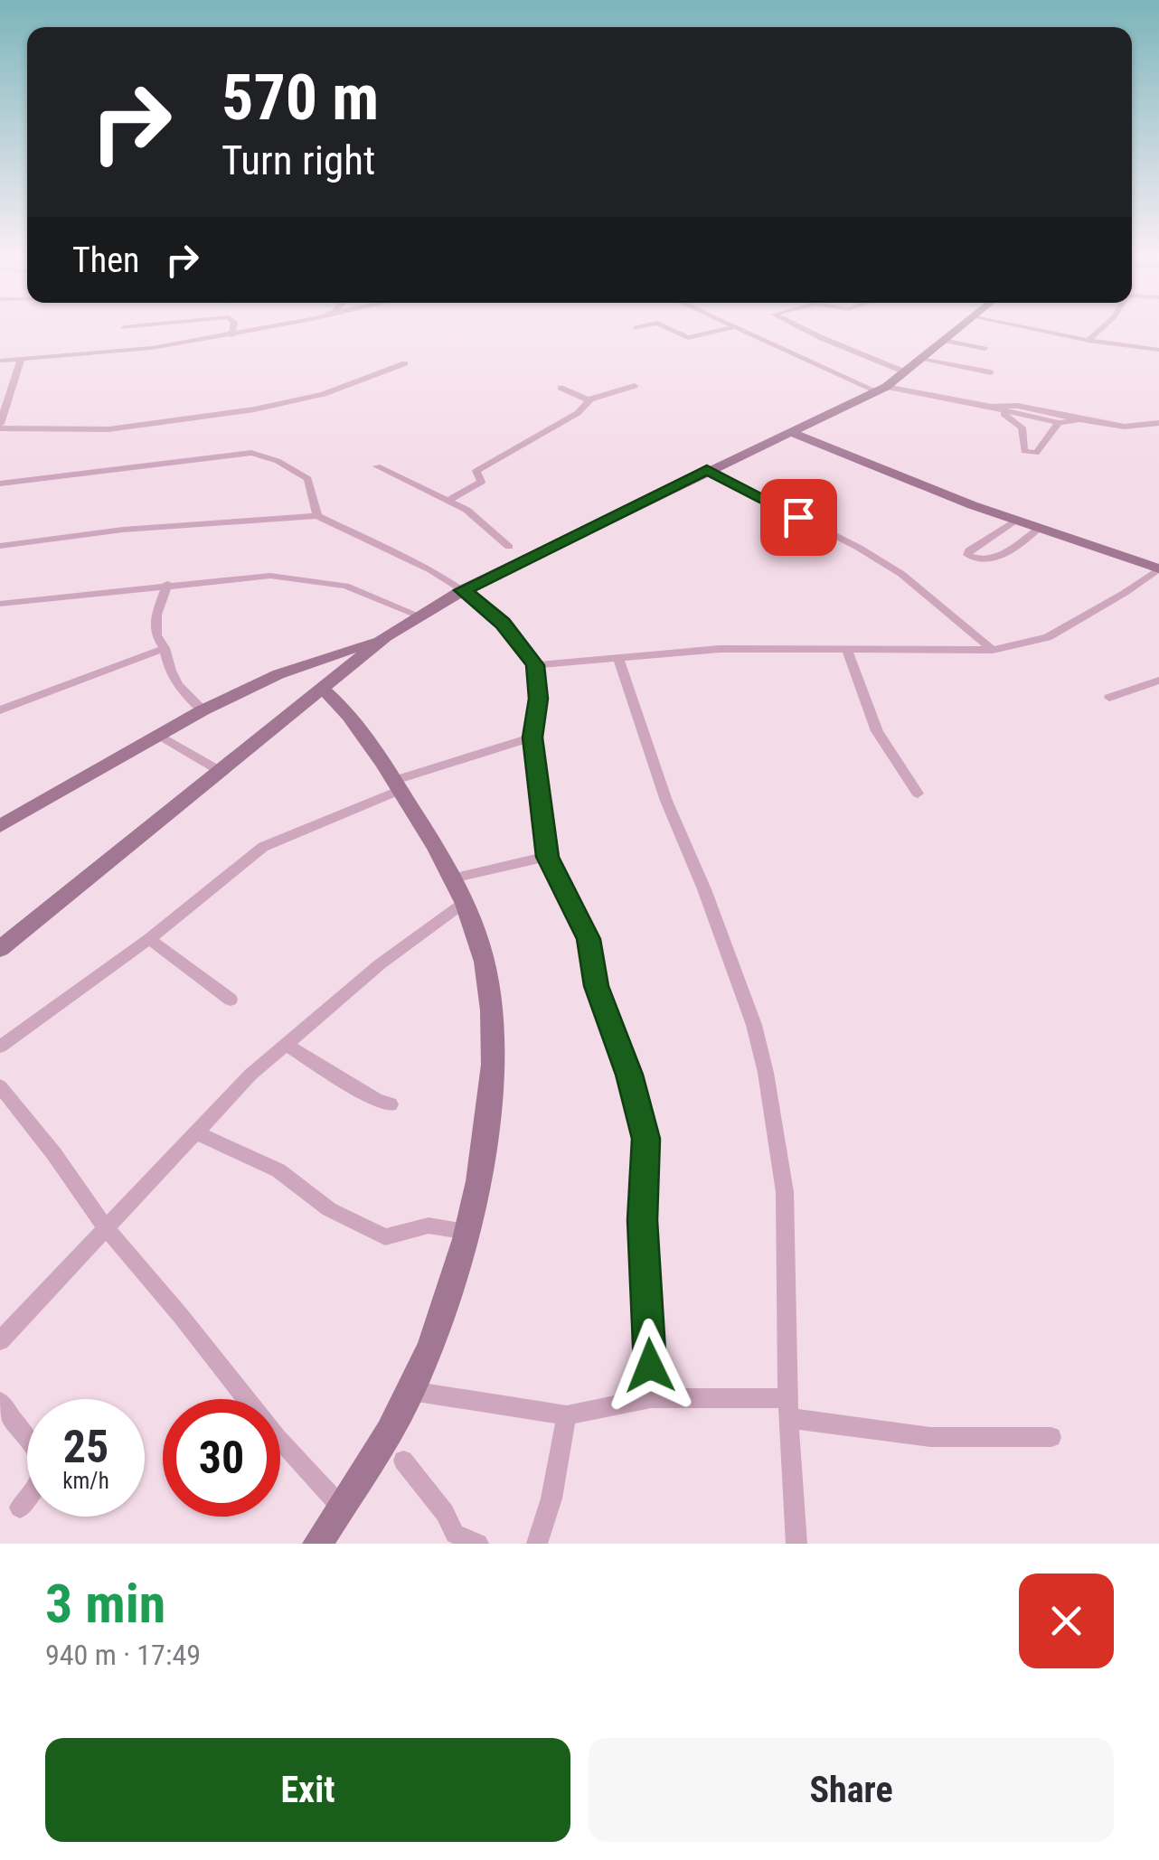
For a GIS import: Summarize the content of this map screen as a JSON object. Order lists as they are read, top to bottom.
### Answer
{
  "page": {
    "turn": ["570 m", "Turn right"],
    "then": "Then",
    "speed": "25 km/h",
    "limit": "30",
    "heading": ["3 min", "940 m · 17:49"],
    "buttons": ["Exit", "Share"]
  }
}
